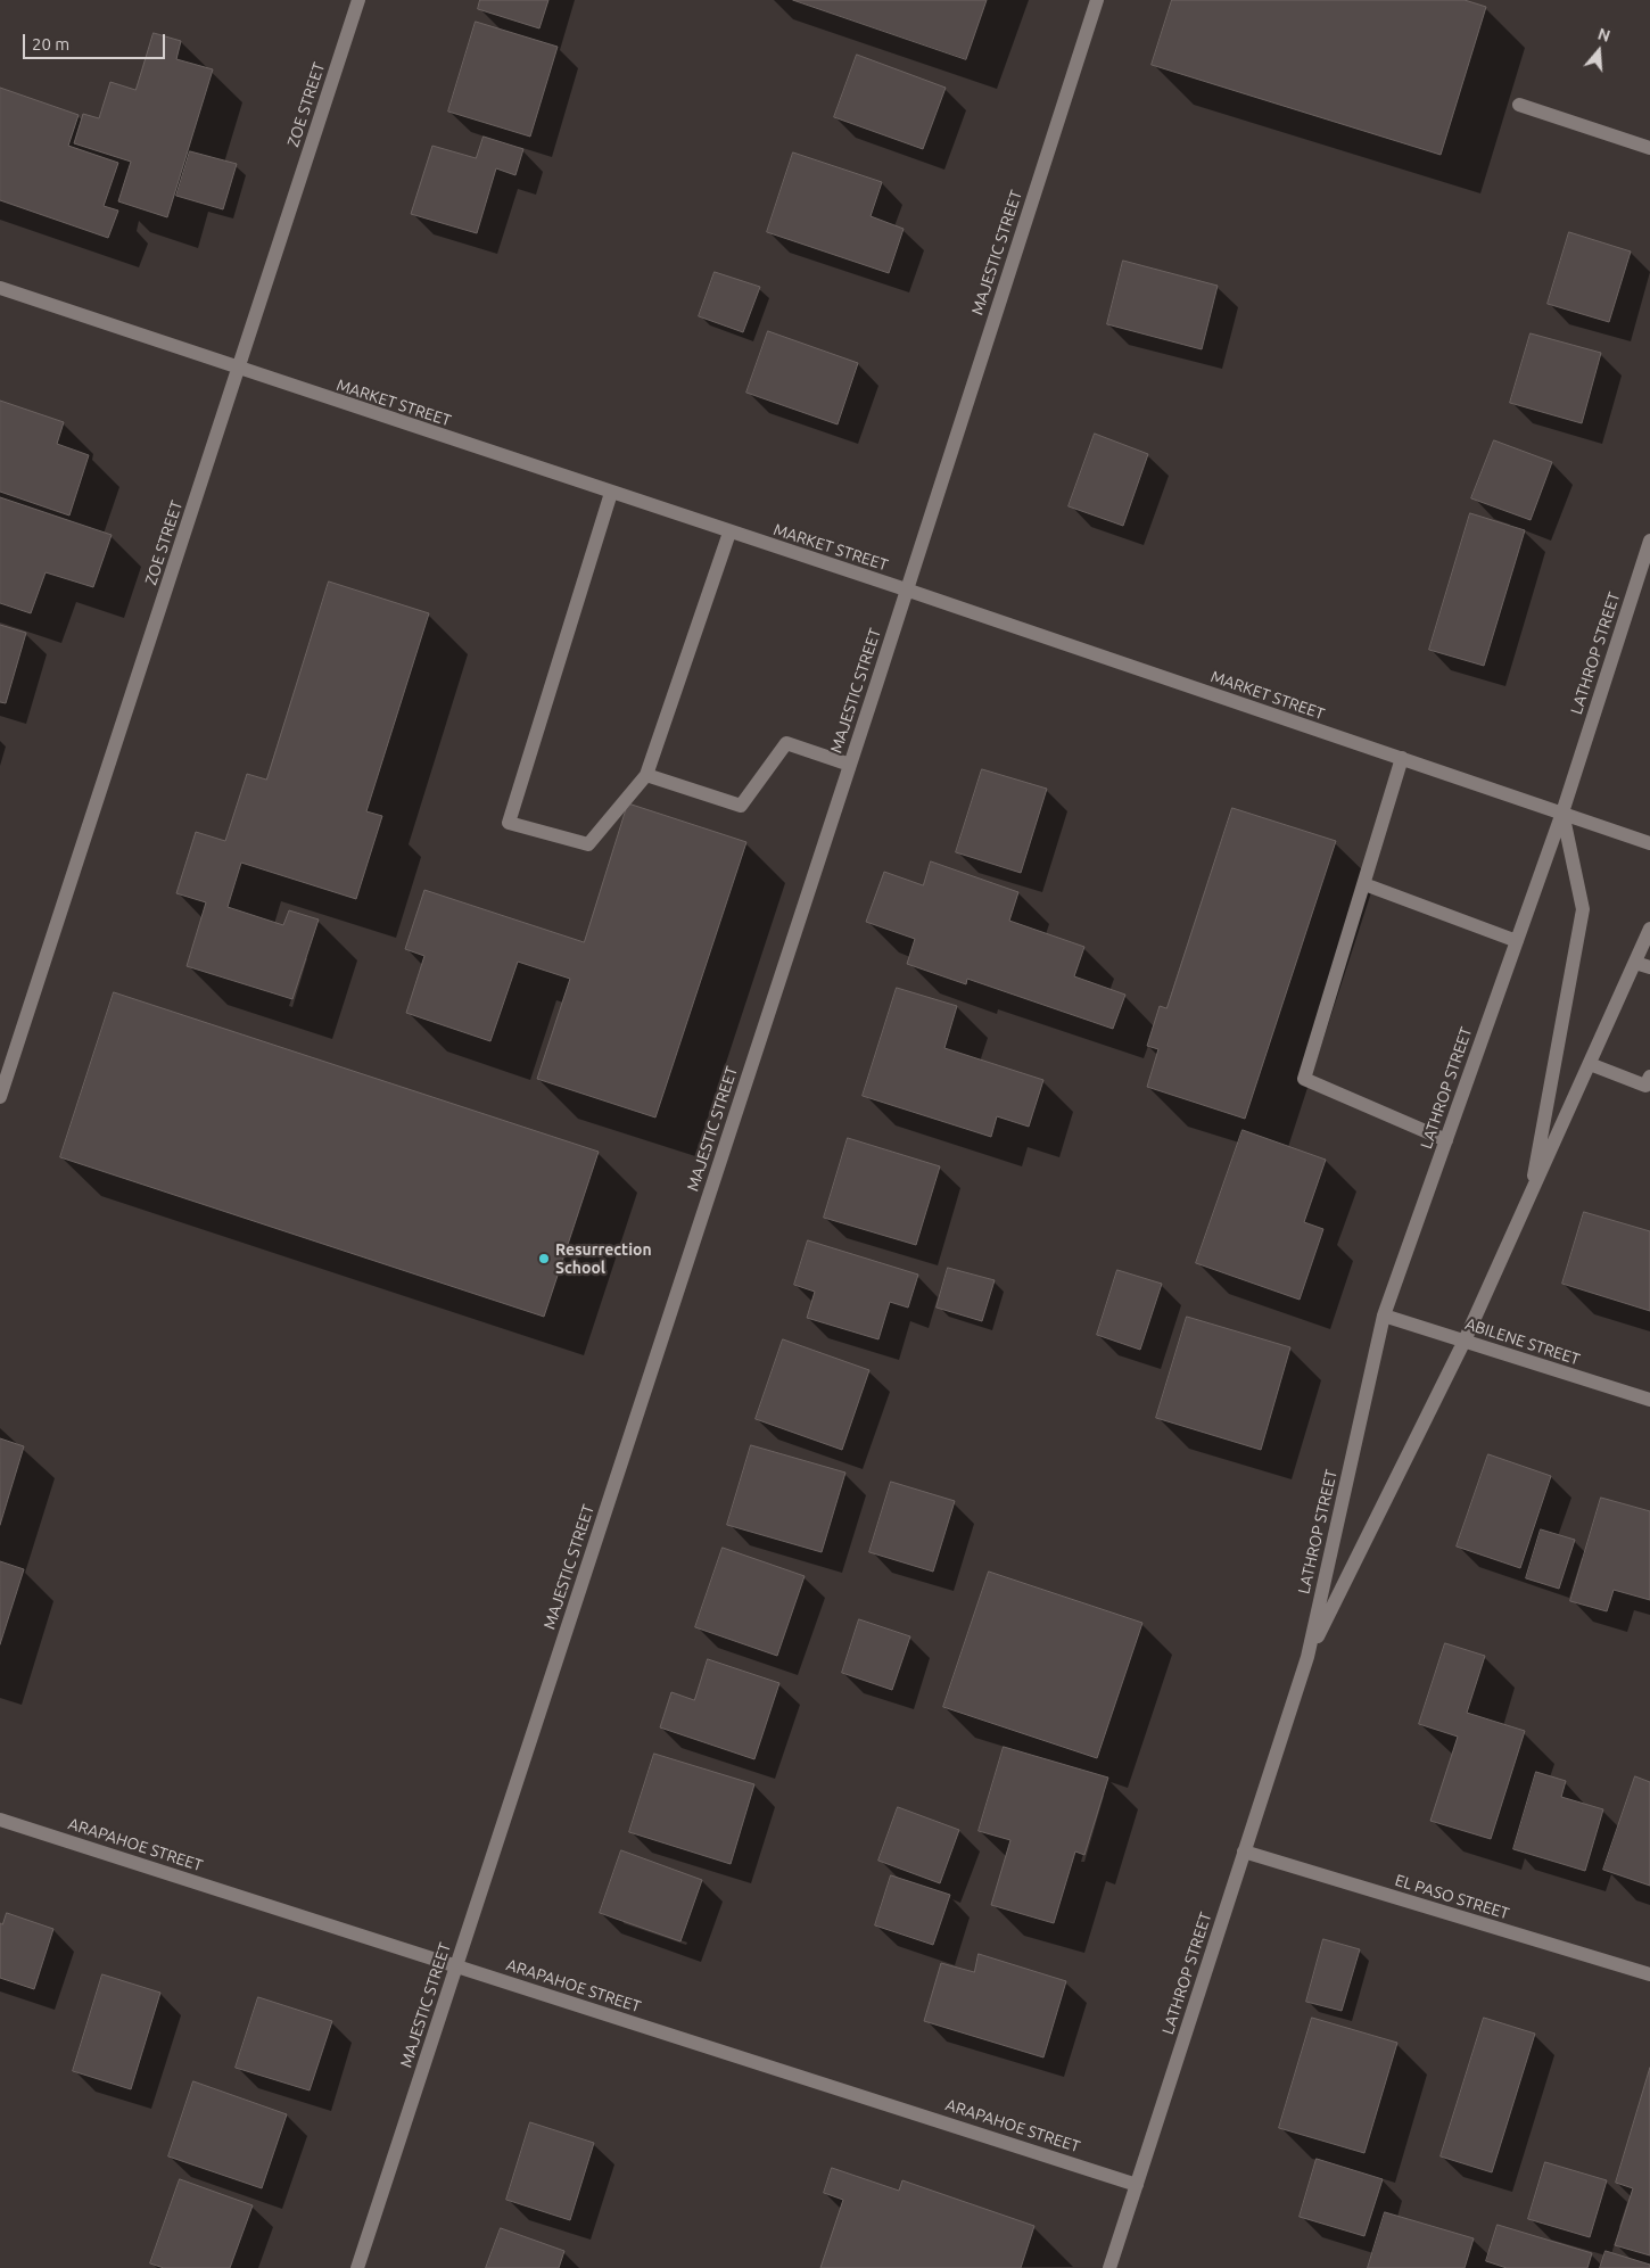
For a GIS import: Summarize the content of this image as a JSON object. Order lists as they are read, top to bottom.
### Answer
{
  "streets": {
    "street": [
      "ZOE STREET",
      "MAJESTIC STREET",
      "MARKET STREET",
      "LATHROP STREET",
      "ABILENE STREET",
      "ARAPAHOE STREET",
      "EL PASO STREET"
    ]
  },
  "crossings": [
    ["ZOE STREET", "MARKET STREET"],
    ["MAJESTIC STREET", "MARKET STREET"],
    ["MAJESTIC STREET", "ARAPAHOE STREET"],
    ["MARKET STREET", "LATHROP STREET"],
    ["LATHROP STREET", "ABILENE STREET"],
    ["LATHROP STREET", "ARAPAHOE STREET"],
    ["LATHROP STREET", "EL PASO STREET"]
  ],
  "places": ["Resurrection School"],
  "scale_bar": "20 m",
  "north": "top"
}
